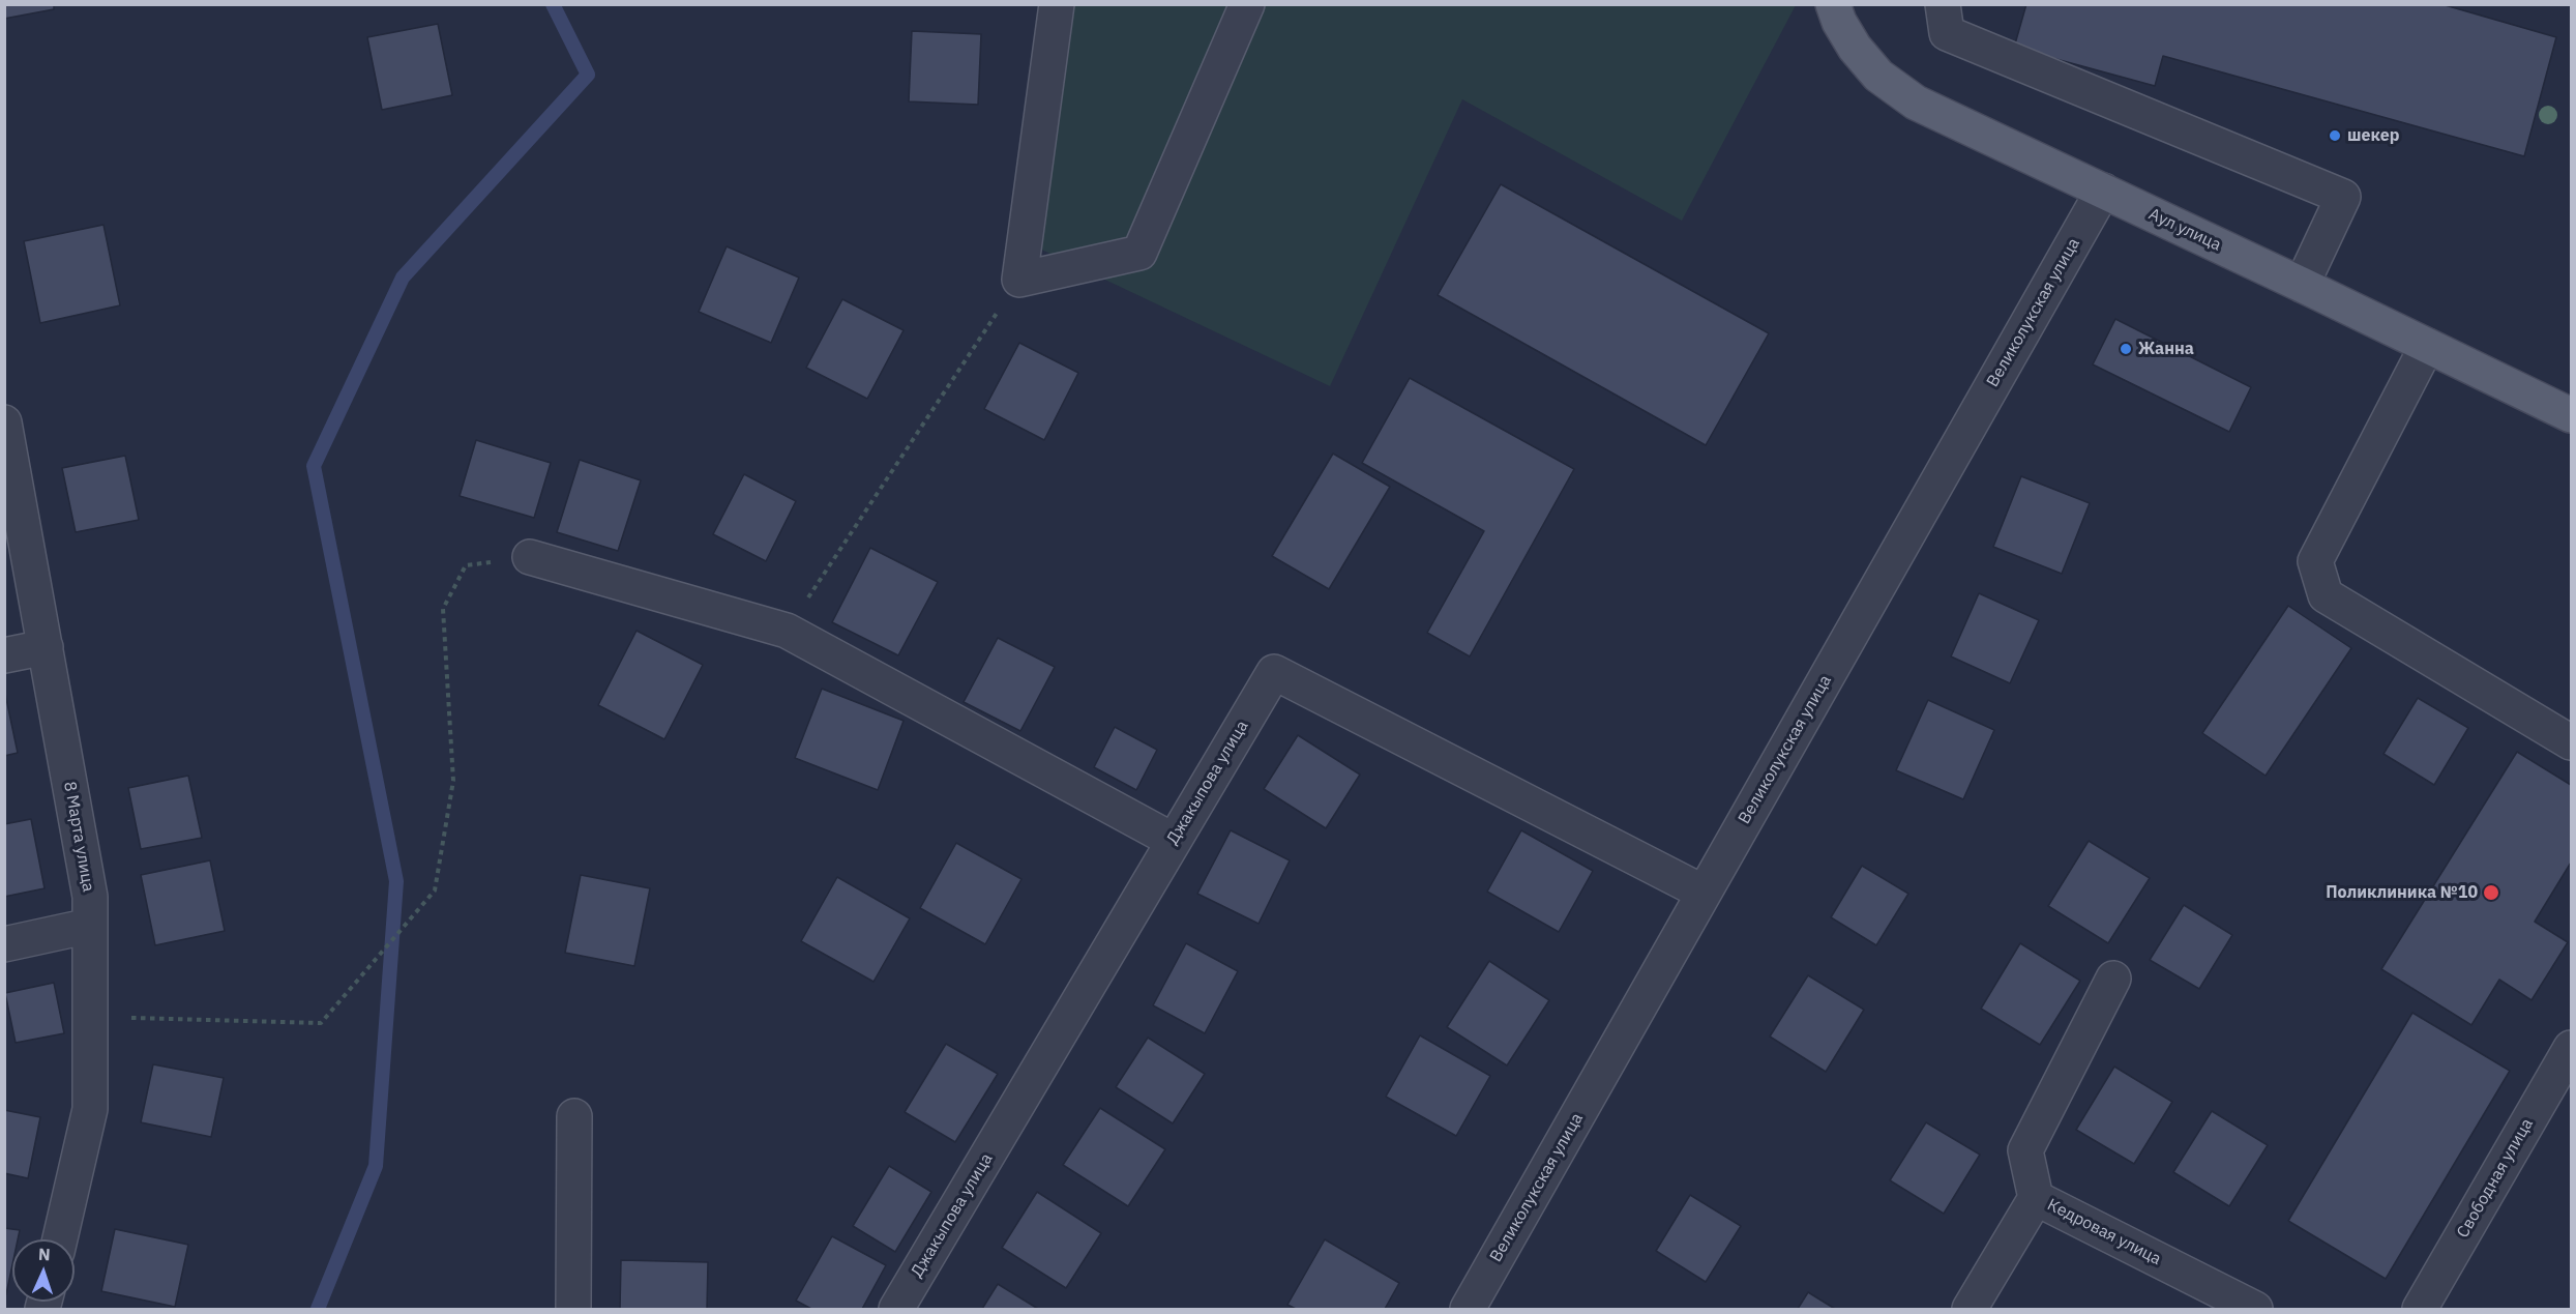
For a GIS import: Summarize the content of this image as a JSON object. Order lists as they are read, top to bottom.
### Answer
{
  "streets": {
    "main road": ["Аул улица"],
    "street": [
      "Великолукская улица",
      "Джакыпова улица",
      "8 Марта улица",
      "Свободная улица",
      "Кедровая улица"
    ]
  },
  "crossings": [
    ["Аул улица", "Великолукская улица"],
    ["Великолукская улица", "Джакыпова улица"]
  ],
  "places": ["шекер", "Жанна", "Поликлиника №10"],
  "north": "top"
}
